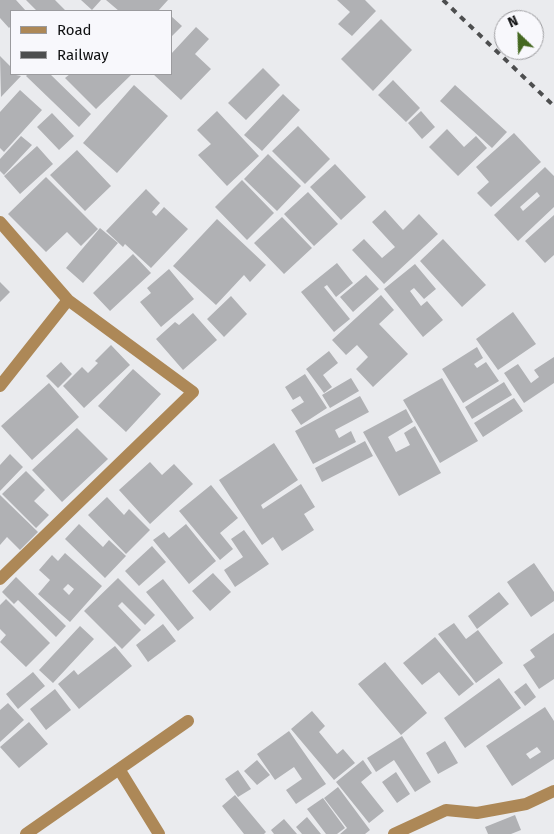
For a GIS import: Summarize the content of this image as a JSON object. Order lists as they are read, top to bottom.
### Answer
{
  "legend": ["Road", "Railway"],
  "north": "top left"
}
